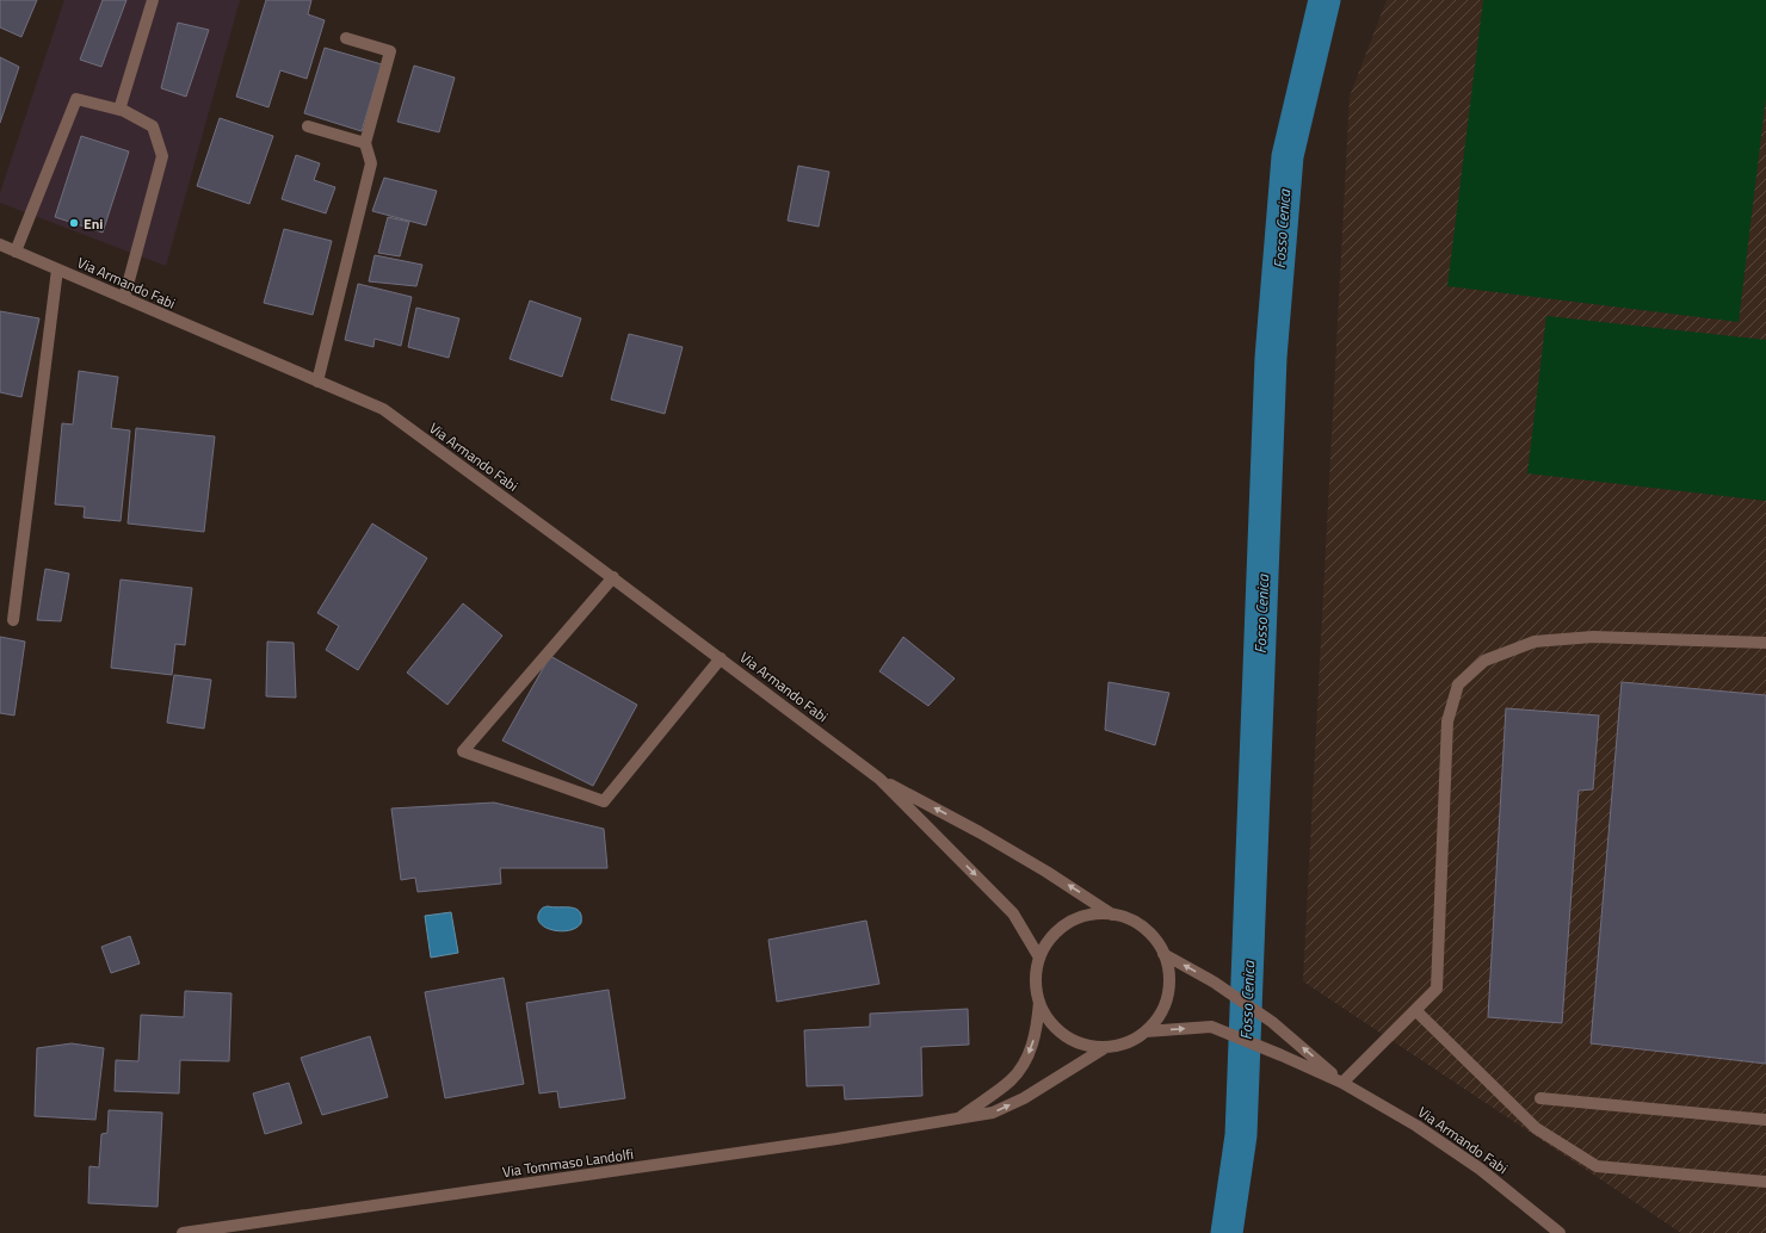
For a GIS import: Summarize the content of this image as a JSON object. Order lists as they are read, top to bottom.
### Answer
{
  "streets": {
    "street": ["Via Armando Fabi", "Via Tommaso Landolfi"]
  },
  "crossings": [
    ["Via Armando Fabi", "Via Tommaso Landolfi"]
  ],
  "water": ["Fosso Cenica"],
  "places": ["Eni"]
}
